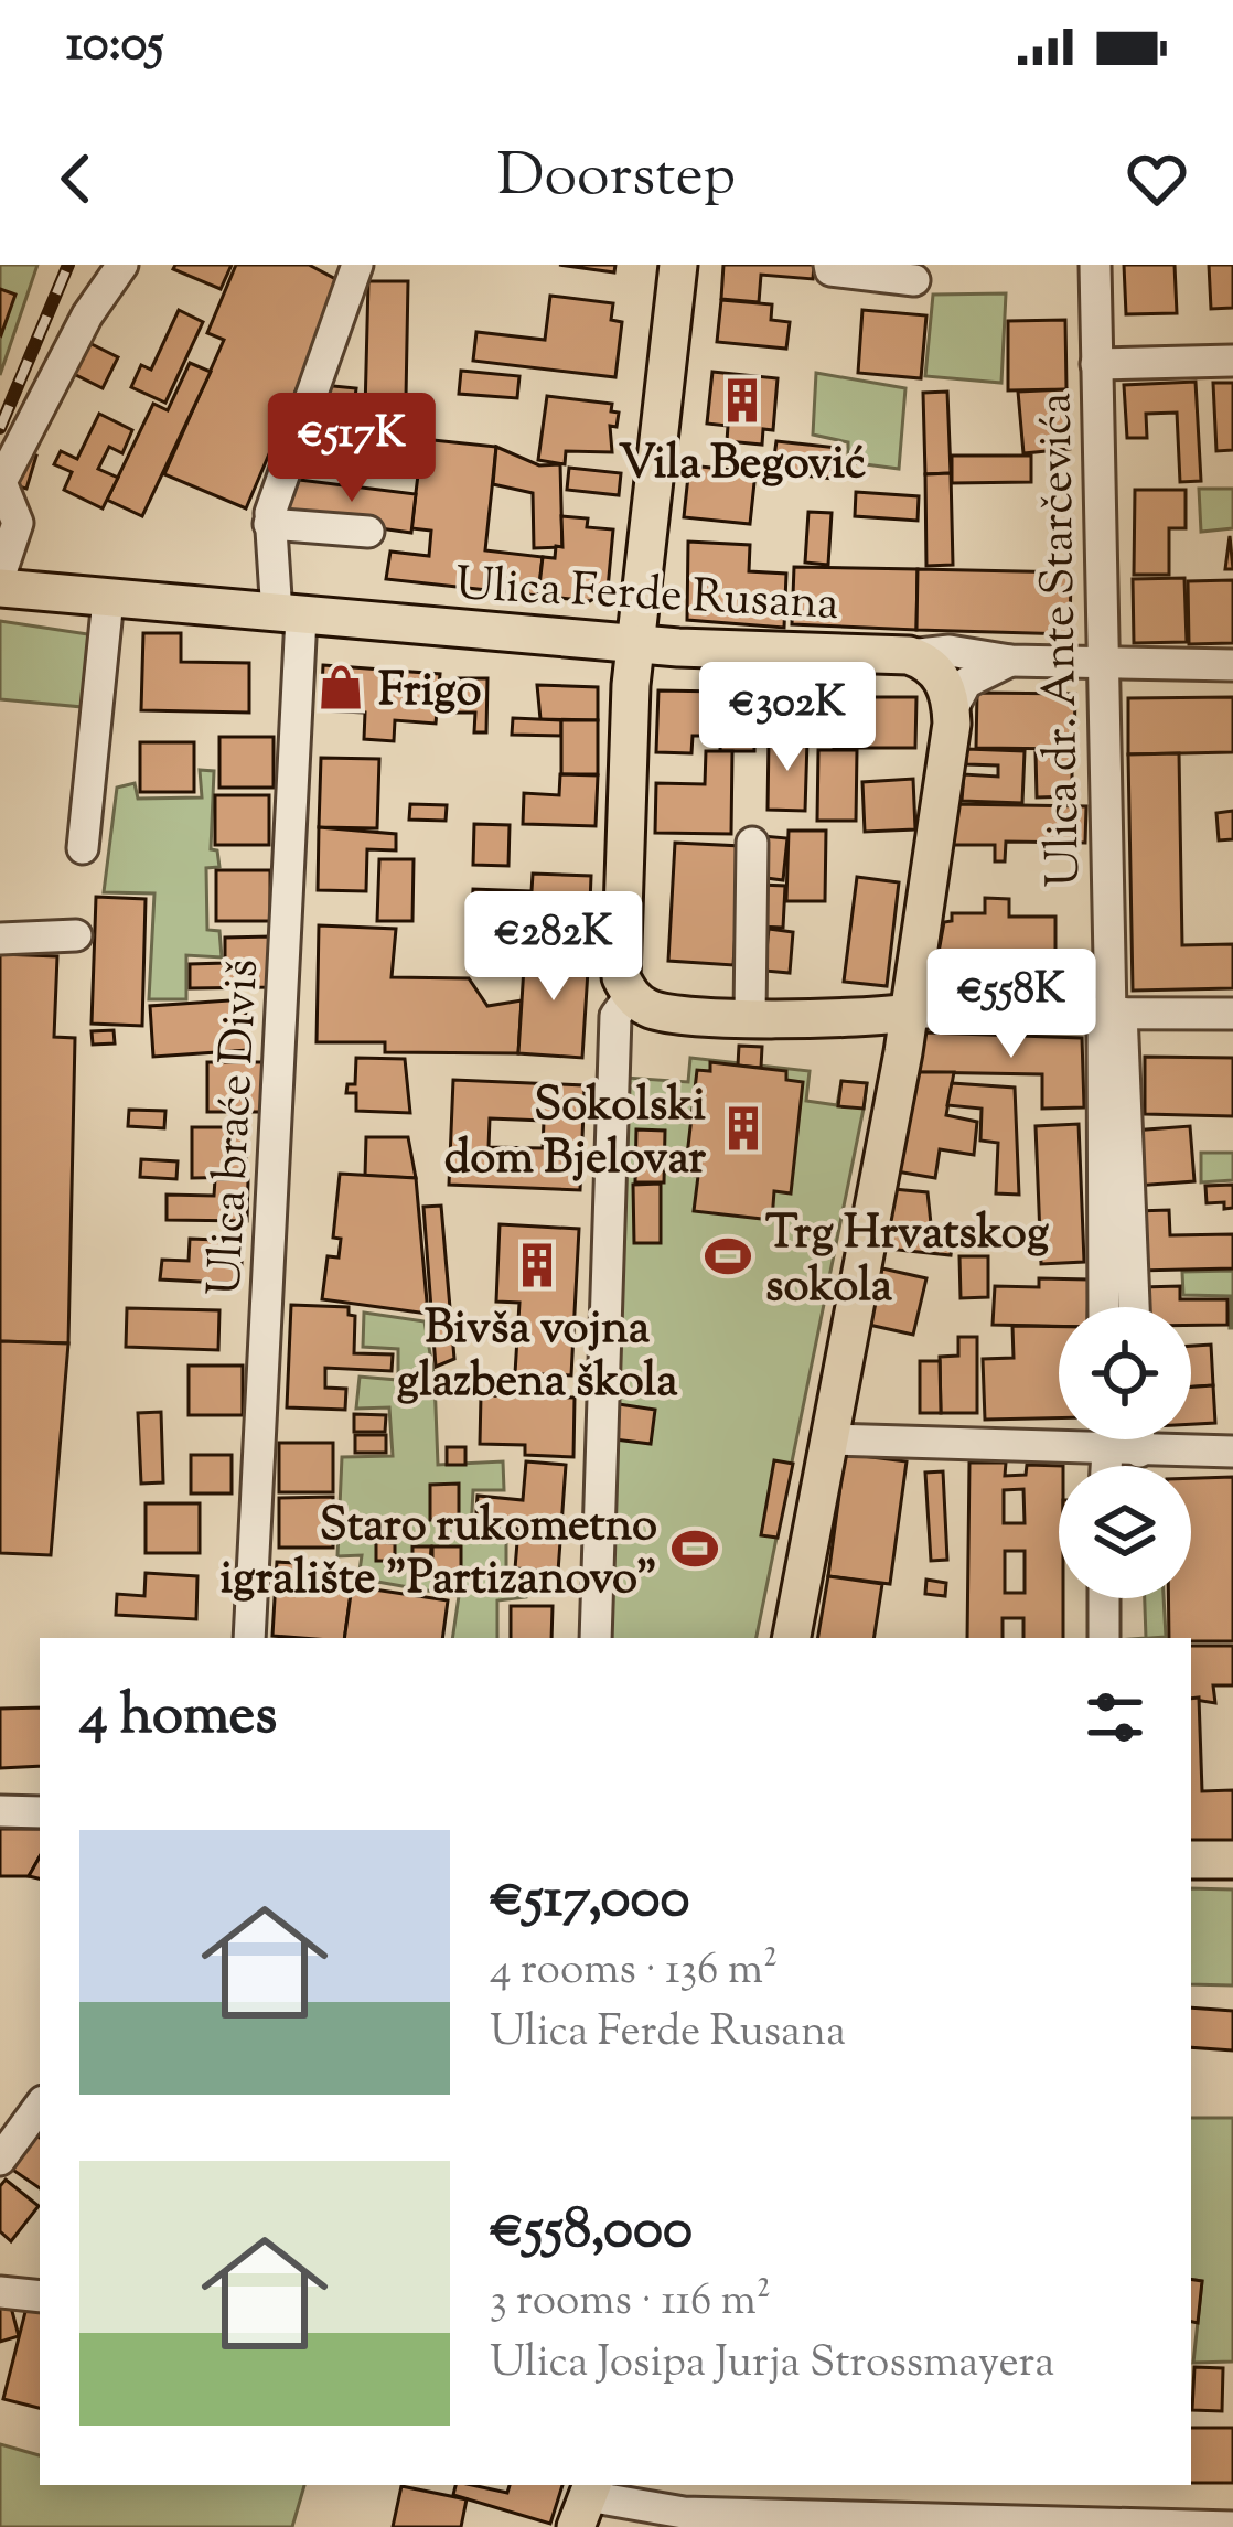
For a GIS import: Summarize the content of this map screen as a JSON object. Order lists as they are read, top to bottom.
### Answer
{
  "streets": {
    "main road": ["Ulica Ferde Rusana"],
    "street": ["Ulica dr. Ante Starčevića", "Ulica braće Diviš"]
  },
  "crossings": [
    ["Ulica Ferde Rusana", "Ulica dr. Ante Starčevića"],
    ["Ulica Ferde Rusana", "Ulica braće Diviš"]
  ],
  "places": {
    "building": ["Vila Begović", "Sokolski dom Bjelovar", "Bivša vojna glazbena škola"],
    "shop": ["Frigo"],
    "sports": ["Trg Hrvatskog sokola", "Staro rukometno igralište \"Partizanovo\""]
  },
  "page": {
    "status": "10:05",
    "header": "Doorstep",
    "price": [
      "€517K",
      "€302K",
      "€282K",
      "€558K"
    ],
    "heading": "4 homes",
    "list": [
      {
        "name": "€517,000",
        "note": "4 rooms · 136 m² · Ulica Ferde Rusana"
      },
      {
        "name": "€558,000",
        "note": "3 rooms · 116 m² · Ulica Josipa Jurja Strossmayera"
      }
    ]
  }
}
